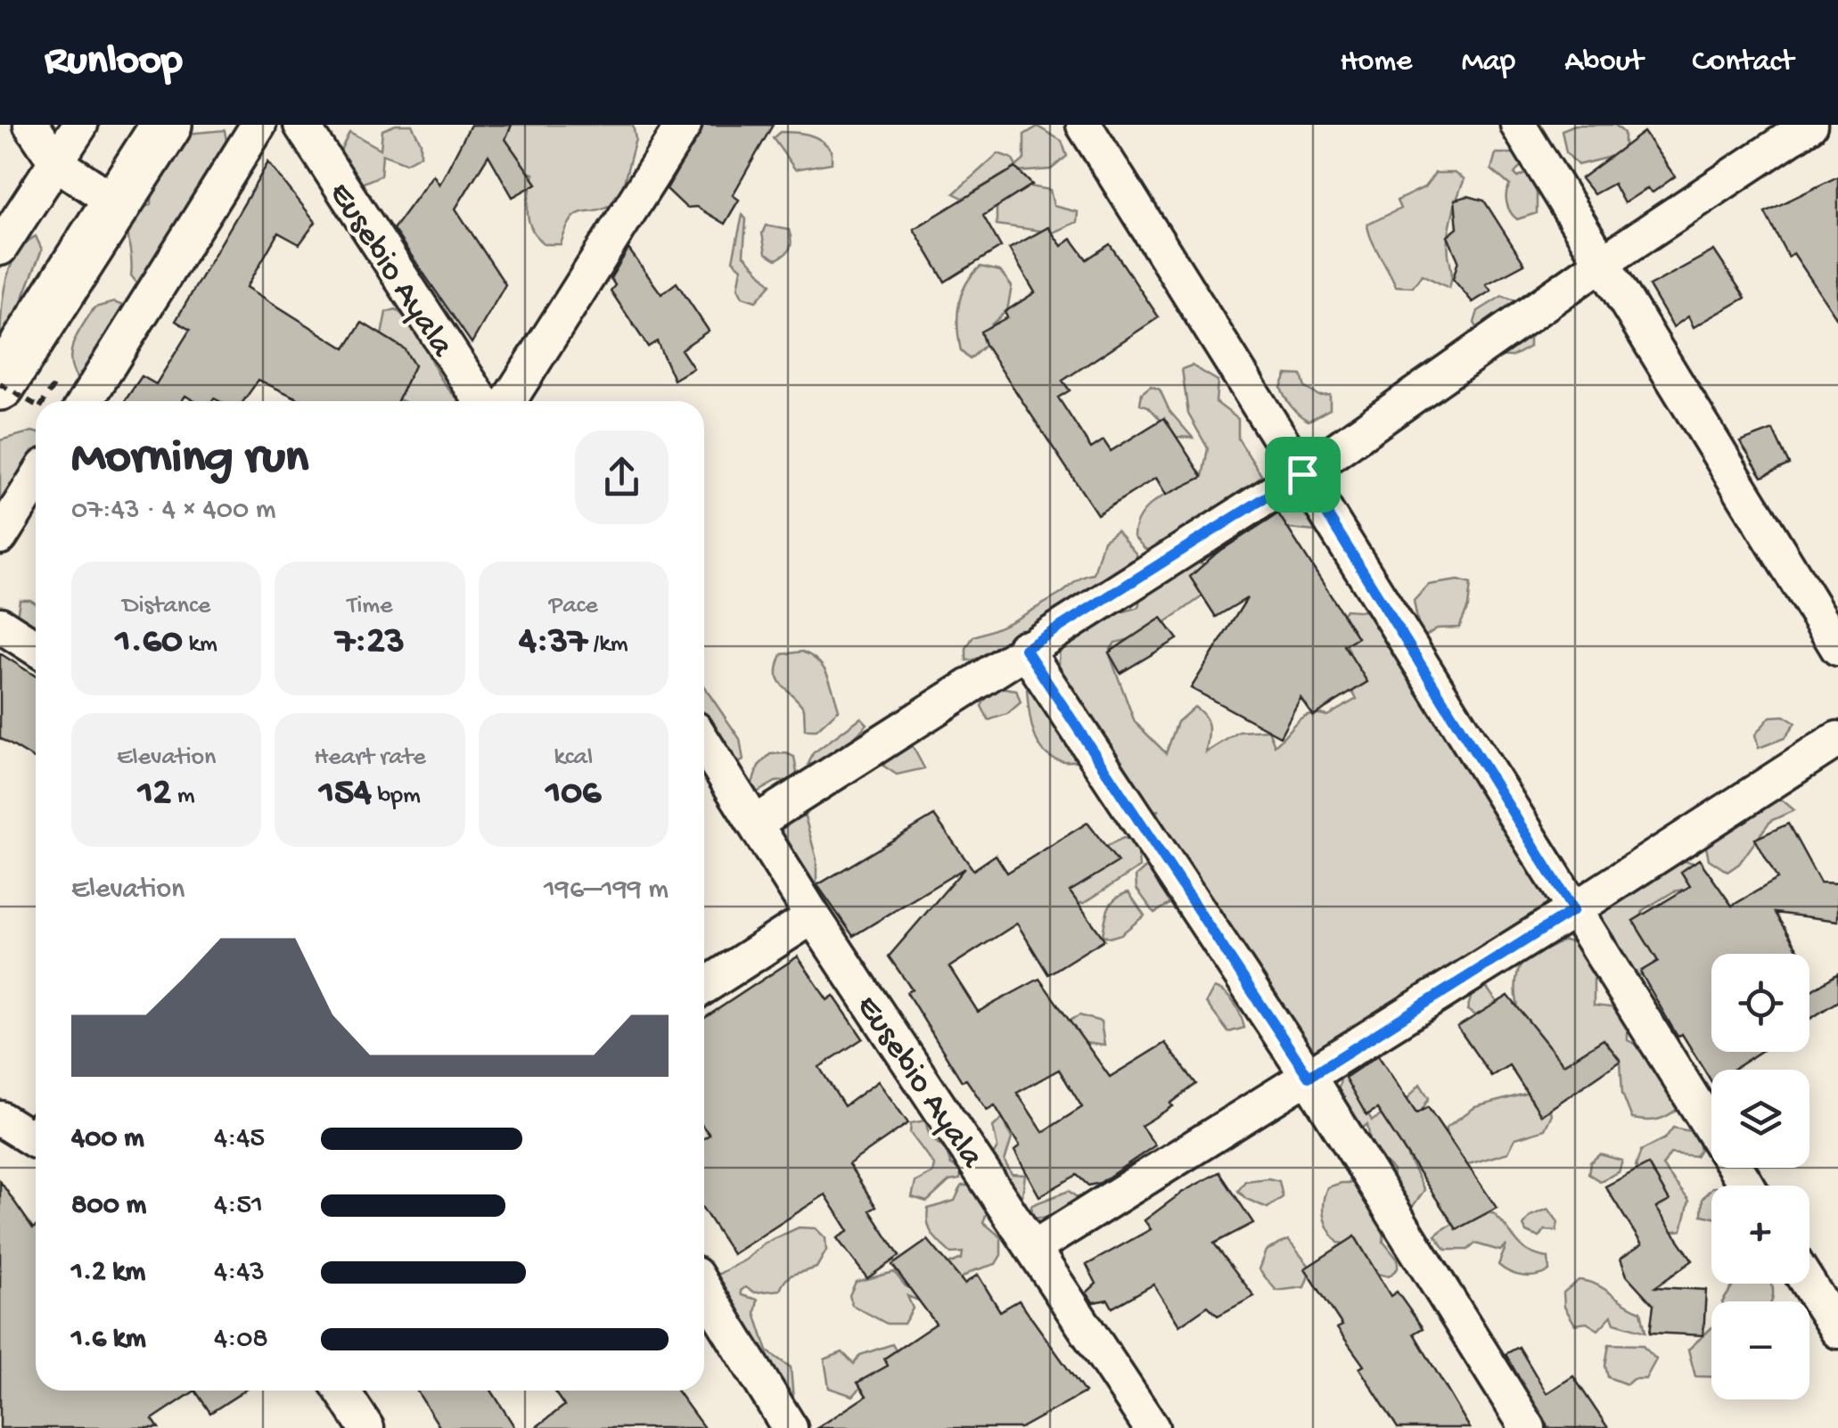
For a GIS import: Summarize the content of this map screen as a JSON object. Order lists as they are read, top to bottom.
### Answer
{
  "streets": {
    "street": ["Eusebio Ayala"]
  },
  "page": {
    "header": "Runloop",
    "nav": [
      "Home",
      "Map",
      "About",
      "Contact"
    ],
    "heading": ["Morning run", "07:43 · 4 × 400 m"],
    "stats": [
      ["Distance", "1.60 km"],
      ["Time", "7:23"],
      ["Pace", "4:37 /km"],
      ["Elevation", "12 m"],
      ["Heart rate", "154 bpm"],
      ["kcal", "106"]
    ],
    "chart": ["Elevation", "196–199 m"],
    "map_buttons": ["+", "−"],
    "list": [
      {
        "name": "400 m",
        "note": "4:45"
      },
      {
        "name": "800 m",
        "note": "4:51"
      },
      {
        "name": "1.2 km",
        "note": "4:43"
      },
      {
        "name": "1.6 km",
        "note": "4:08"
      }
    ]
  }
}
